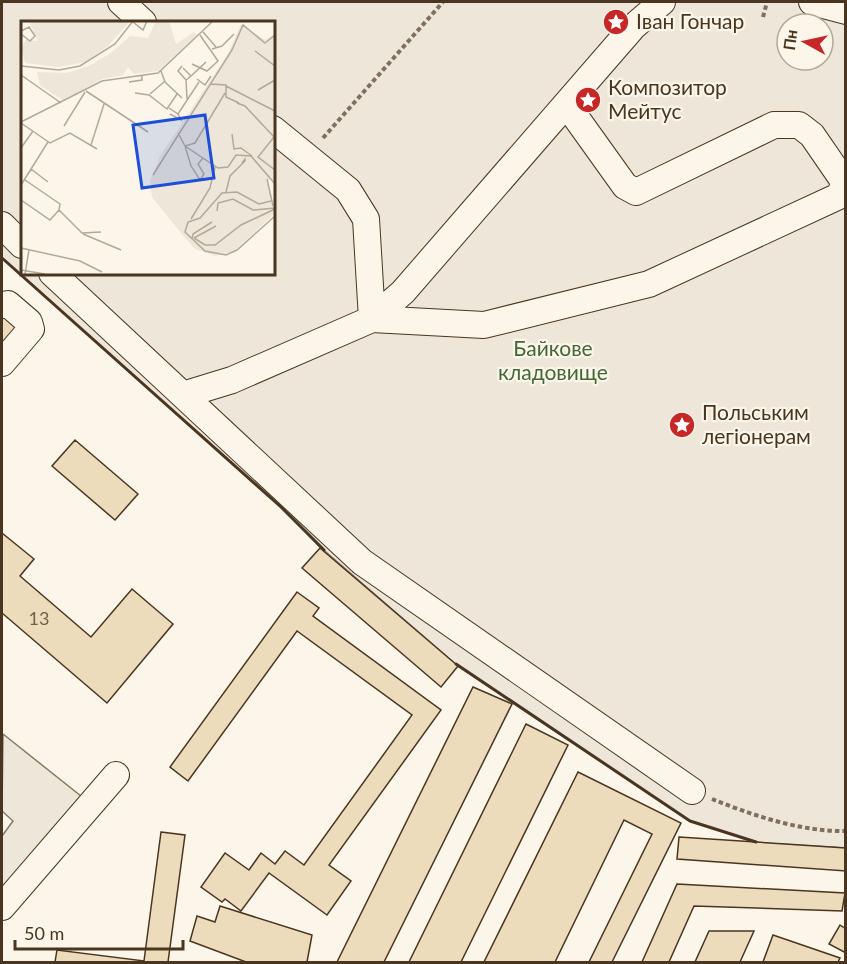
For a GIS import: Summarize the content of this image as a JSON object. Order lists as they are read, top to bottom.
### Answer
{
  "parks": ["Байкове кладовище"],
  "places": {
    "place": ["Іван Гончар", "Композитор Мейтус", "Польським легіонерам"]
  },
  "house_numbers": ["13"],
  "scale_bar": "50 m",
  "north": "left"
}
